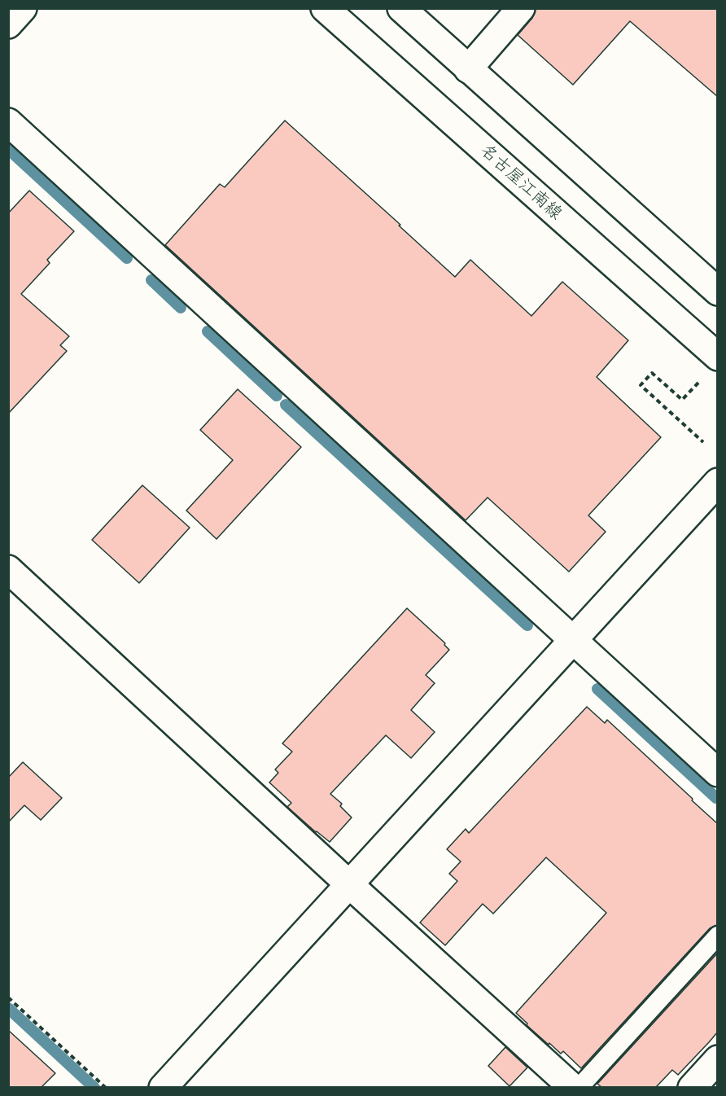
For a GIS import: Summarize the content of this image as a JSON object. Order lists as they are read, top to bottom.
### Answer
{
  "streets": {
    "street": ["名古屋江南線"]
  }
}
